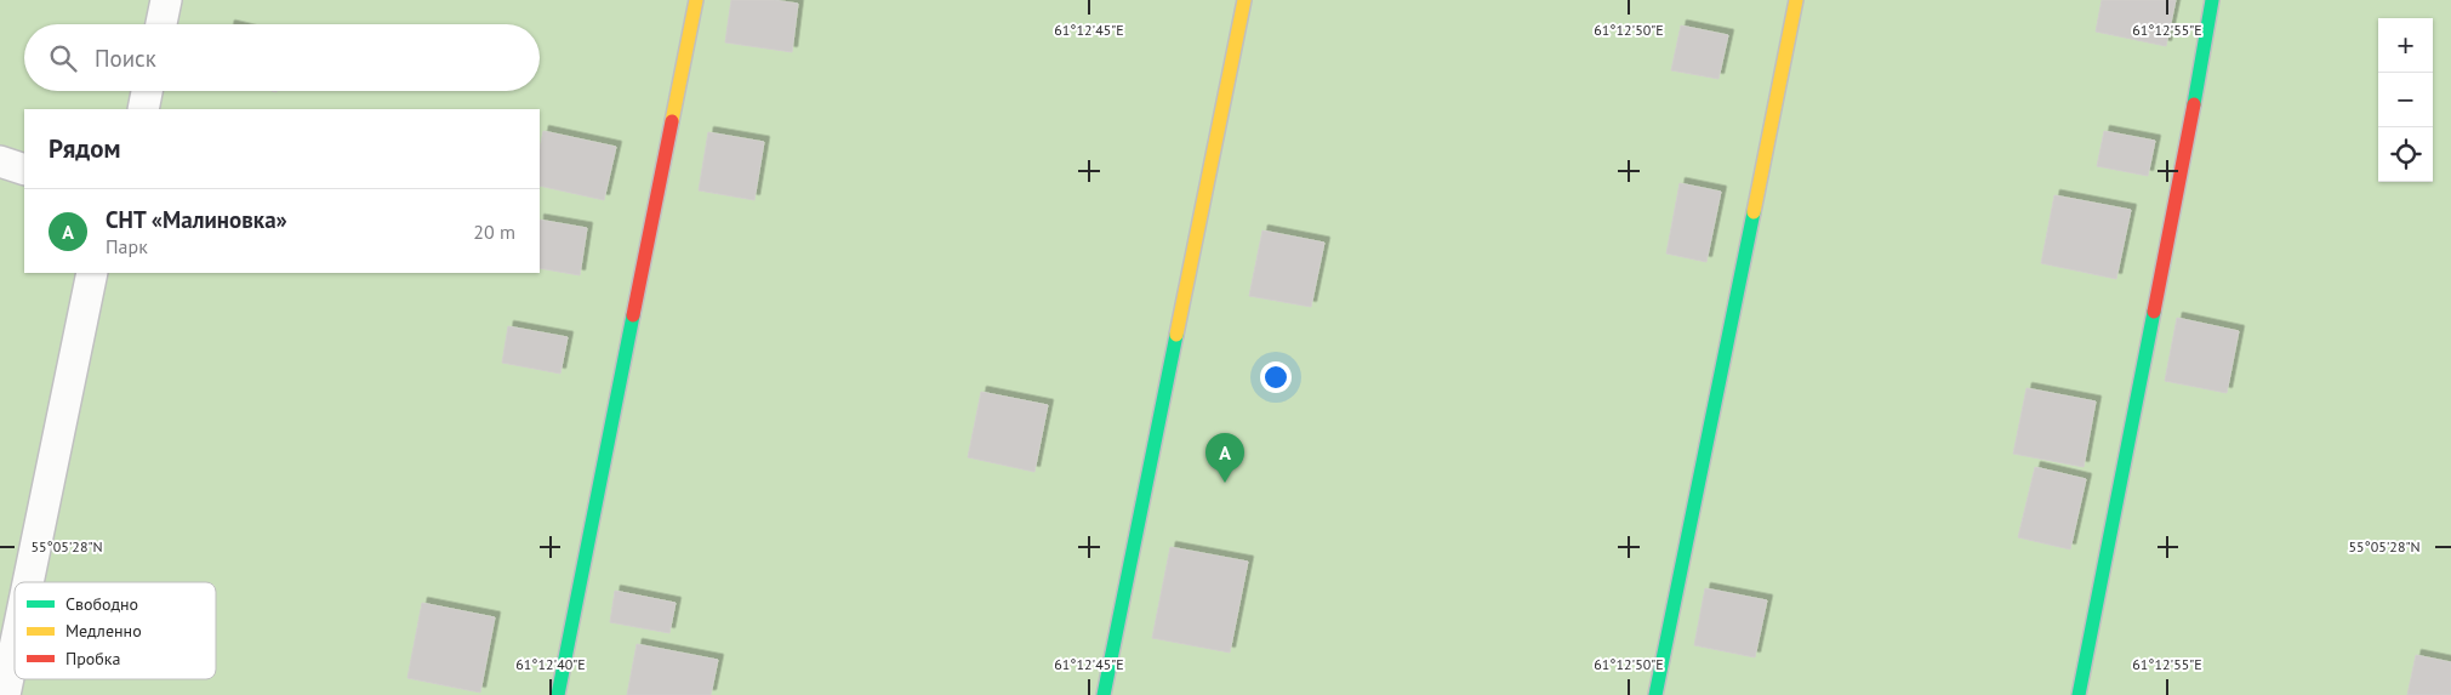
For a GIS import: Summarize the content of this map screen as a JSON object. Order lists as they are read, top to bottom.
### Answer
{
  "legend": ["Свободно", "Медленно", "Пробка"],
  "page": {
    "map_buttons": ["+", "−"],
    "search": "Поиск",
    "heading": "Рядом",
    "list": [
      {
        "mark": "A",
        "name": "СНТ «Малиновка»",
        "note": "Парк",
        "value": "20 m"
      }
    ],
    "pins": "A"
  },
  "coordinates": [
    "61°12'45\"E",
    "61°12'50\"E",
    "61°12'55\"E",
    "55°05'28\"N",
    "61°12'40\"E"
  ]
}
